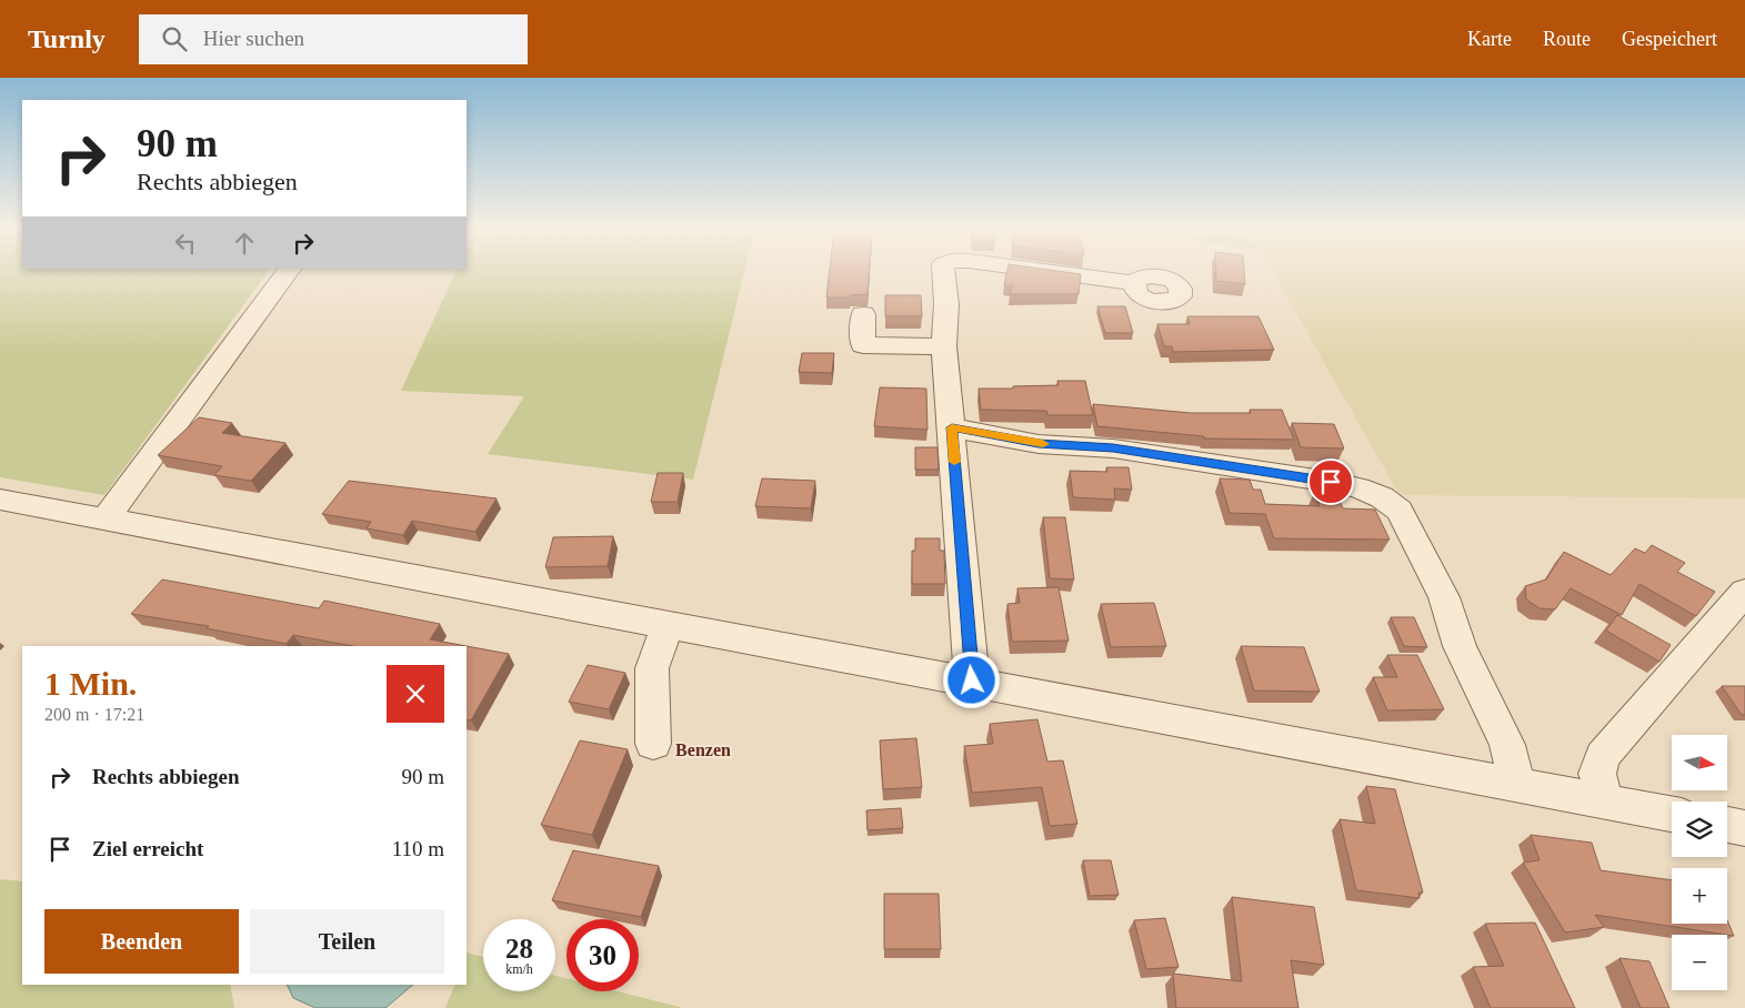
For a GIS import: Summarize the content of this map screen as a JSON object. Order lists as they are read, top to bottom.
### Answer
{
  "districts": ["Benzen"],
  "north": "right",
  "page": {
    "header": "Turnly",
    "search": "Hier suchen",
    "nav": ["Karte", "Route", "Gespeichert"],
    "turn": ["90 m", "Rechts abbiegen"],
    "heading": ["1 Min.", "200 m · 17:21"],
    "map_buttons": ["+", "−"],
    "list": [
      {
        "name": "Rechts abbiegen",
        "value": "90 m"
      },
      {
        "name": "Ziel erreicht",
        "value": "110 m"
      }
    ],
    "buttons": ["Beenden", "Teilen"],
    "speed": "28 km/h",
    "limit": "30"
  }
}
